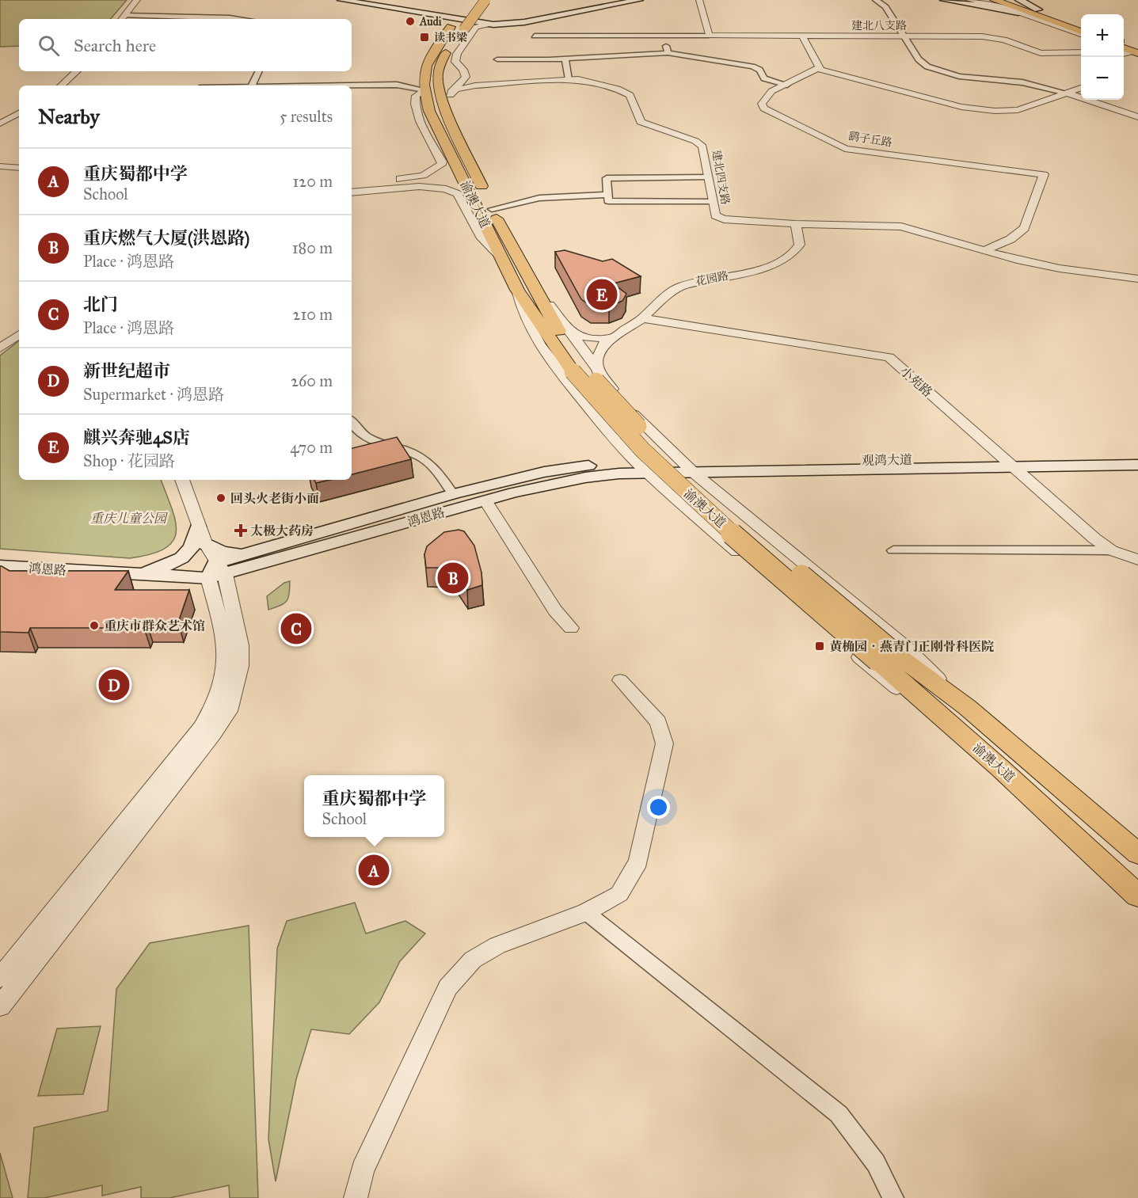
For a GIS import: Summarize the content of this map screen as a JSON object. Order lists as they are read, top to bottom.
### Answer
{
  "streets": {
    "main road": ["渝澳大道", "观鸿大道", "鸿恩路"],
    "street": [
      "建北八支路",
      "鹞子丘路",
      "建北四支路",
      "花园路",
      "小苑路"
    ]
  },
  "crossings": [
    ["建北四支路", "花园路"],
    ["花园路", "小苑路"],
    ["小苑路", "观鸿大道"],
    ["观鸿大道", "鸿恩路"]
  ],
  "parks": ["重庆儿童公园"],
  "places": {
    "other": ["Audi", "回头火老街小面", "重庆市群众艺术馆"],
    "transit": ["读书梁", "黄桷园‧燕青门正刚骨科医院"],
    "health": ["太极大药房"]
  },
  "page": {
    "map_buttons": ["+", "−"],
    "search": "Search here",
    "heading": ["Nearby", "5 results"],
    "list": [
      {
        "mark": "A",
        "name": "重庆蜀都中学",
        "note": "School",
        "value": "120 m"
      },
      {
        "mark": "B",
        "name": "重庆燃气大厦(洪恩路)",
        "note": "Place · 鸿恩路",
        "value": "180 m"
      },
      {
        "mark": "C",
        "name": "北门",
        "note": "Place · 鸿恩路",
        "value": "210 m"
      },
      {
        "mark": "D",
        "name": "新世纪超市",
        "note": "Supermarket · 鸿恩路",
        "value": "260 m"
      },
      {
        "mark": "E",
        "name": "麒兴奔驰4S店",
        "note": "Shop · 花园路",
        "value": "470 m"
      }
    ],
    "pins": [
      "E",
      "B",
      "C",
      "D",
      "A"
    ],
    "popup": ["重庆蜀都中学", "School"]
  }
}
